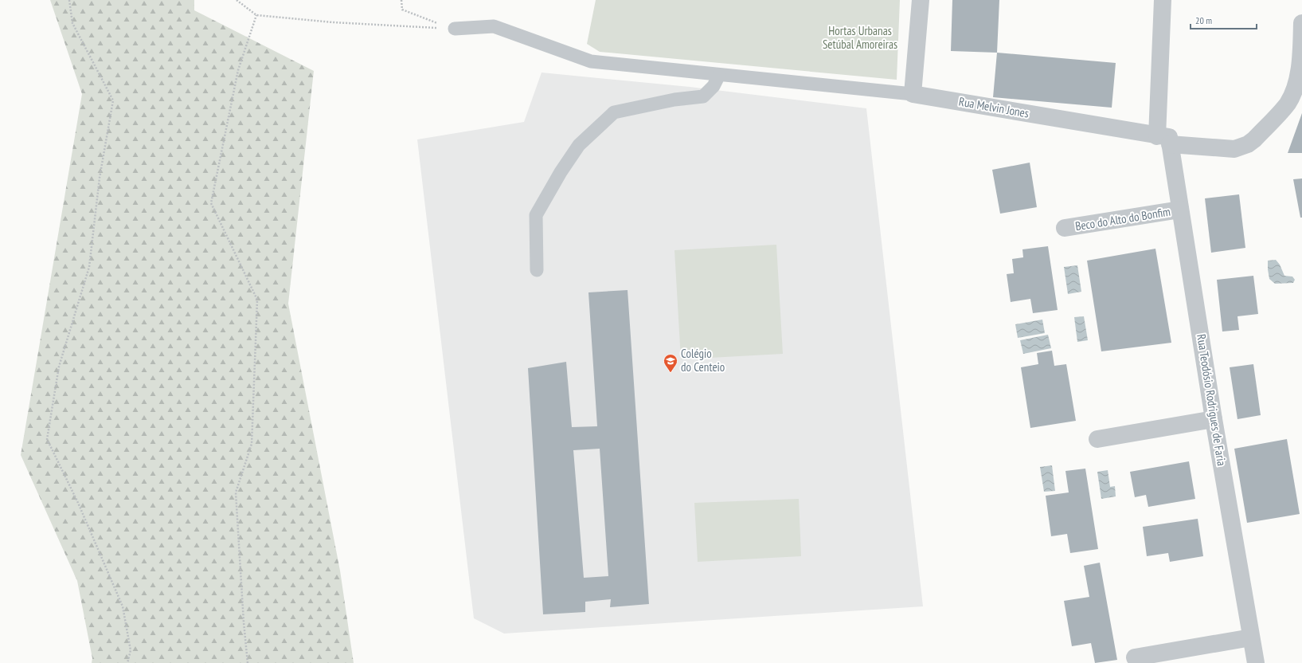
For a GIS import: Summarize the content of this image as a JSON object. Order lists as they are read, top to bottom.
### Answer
{
  "streets": {
    "street": ["Rua Melvin Jones", "Beco do Alto do Bonfim", "Rua Teodósio Rodrigues de Faria"]
  },
  "crossings": [
    ["Rua Melvin Jones", "Rua Teodósio Rodrigues de Faria"],
    ["Beco do Alto do Bonfim", "Rua Teodósio Rodrigues de Faria"]
  ],
  "parks": ["Hortas Urbanas Setúbal Amoreiras"],
  "places": {
    "school or university": ["Colégio do Centeio"]
  },
  "scale_bar": "20 m"
}
